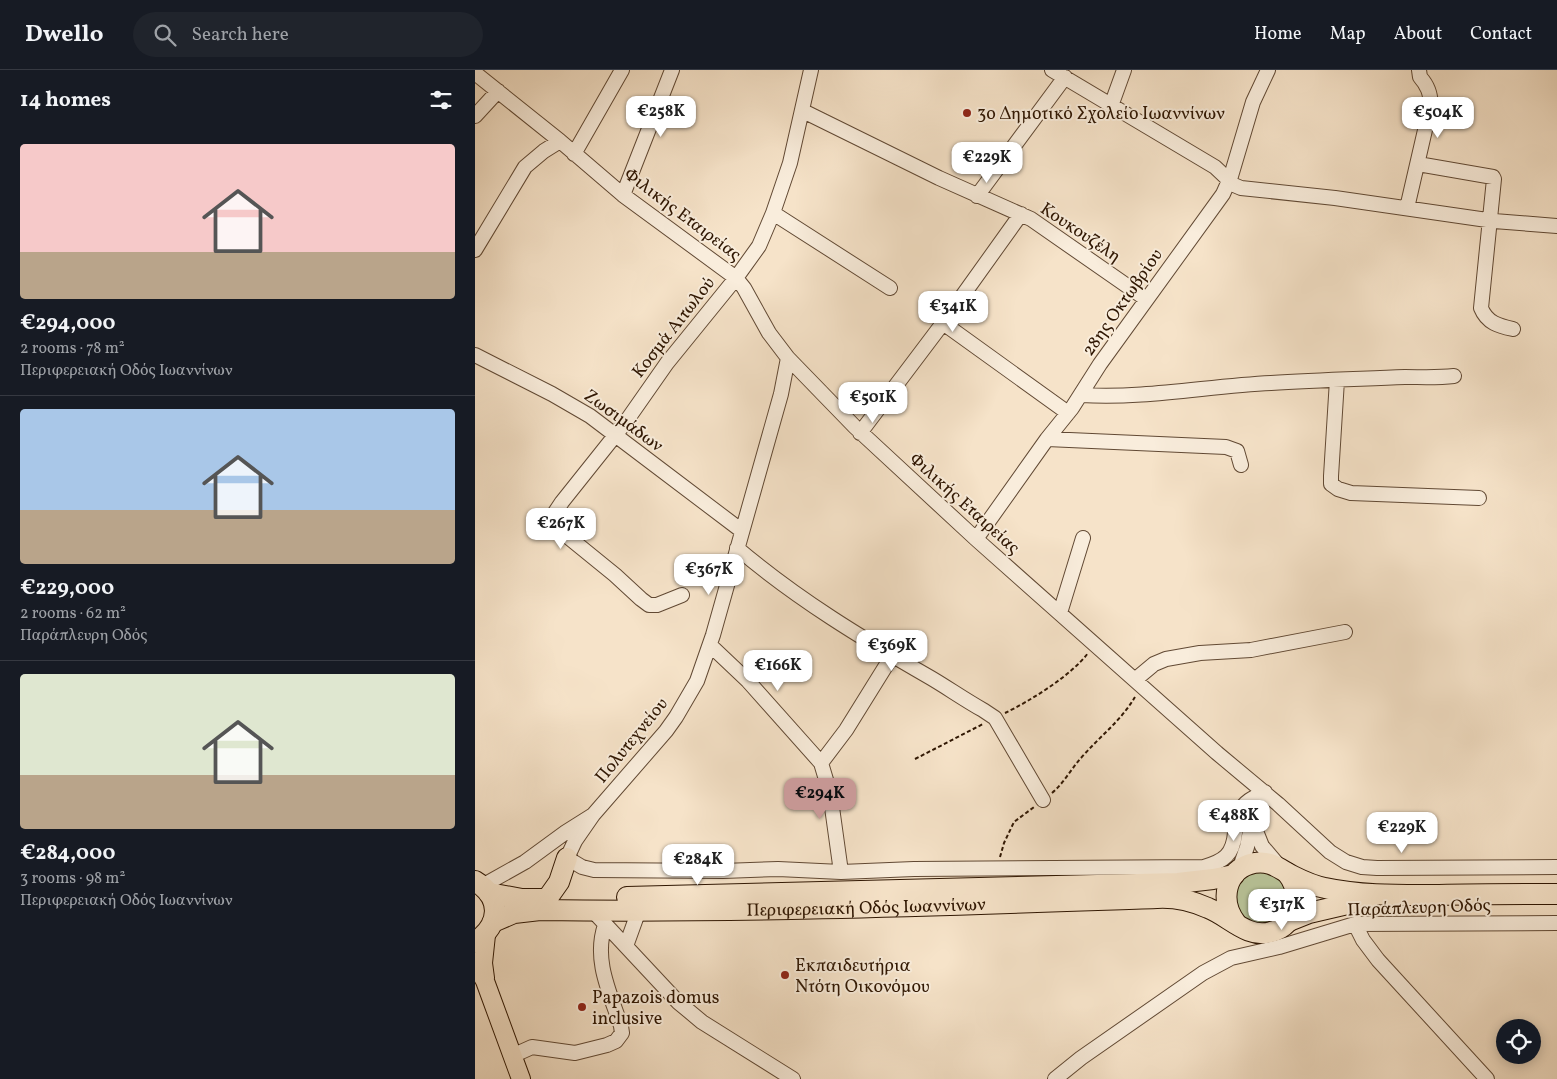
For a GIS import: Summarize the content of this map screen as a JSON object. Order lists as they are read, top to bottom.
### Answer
{
  "streets": {
    "highway": ["Περιφερειακή Οδός Ιωαννίνων"],
    "street": [
      "Φιλικής Εταιρείας",
      "Κουκουζέλη",
      "28ης Οκτωβρίου",
      "Κοσμά Αιτωλού",
      "Ζωσιμάδων",
      "Πολυτεχνείου",
      "Παράπλευρη Οδός"
    ]
  },
  "crossings": [
    ["Φιλικής Εταιρείας", "28ης Οκτωβρίου"],
    ["Φιλικής Εταιρείας", "Κοσμά Αιτωλού"],
    ["Φιλικής Εταιρείας", "Πολυτεχνείου"],
    ["Κουκουζέλη", "28ης Οκτωβρίου"],
    ["Κουκουζέλη", "Κοσμά Αιτωλού"],
    ["Κοσμά Αιτωλού", "Ζωσιμάδων"],
    ["Ζωσιμάδων", "Πολυτεχνείου"],
    ["Πολυτεχνείου", "Περιφερειακή Οδός Ιωαννίνων"],
    ["Περιφερειακή Οδός Ιωαννίνων", "Παράπλευρη Οδός"]
  ],
  "places": ["3ο Δημοτικό Σχολείο Ιωαννίνων", "Εκπαιδευτήρια Ντότη Οικονόμου", "Papazois domus inclusive"],
  "page": {
    "header": "Dwello",
    "search": "Search here",
    "nav": [
      "Home",
      "Map",
      "About",
      "Contact"
    ],
    "heading": "14 homes",
    "price": [
      "€258K",
      "€504K",
      "€229K",
      "€341K",
      "€501K",
      "€267K",
      "€367K",
      "€369K",
      "€166K",
      "€294K",
      "€488K",
      "€229K",
      "€284K",
      "€317K"
    ],
    "list": [
      {
        "name": "€294,000",
        "note": "2 rooms · 78 m² · Περιφερειακή Οδός Ιωαννίνων"
      },
      {
        "name": "€229,000",
        "note": "2 rooms · 62 m² · Παράπλευρη Οδός"
      },
      {
        "name": "€284,000",
        "note": "3 rooms · 98 m² · Περιφερειακή Οδός Ιωαννίνων"
      }
    ]
  }
}
